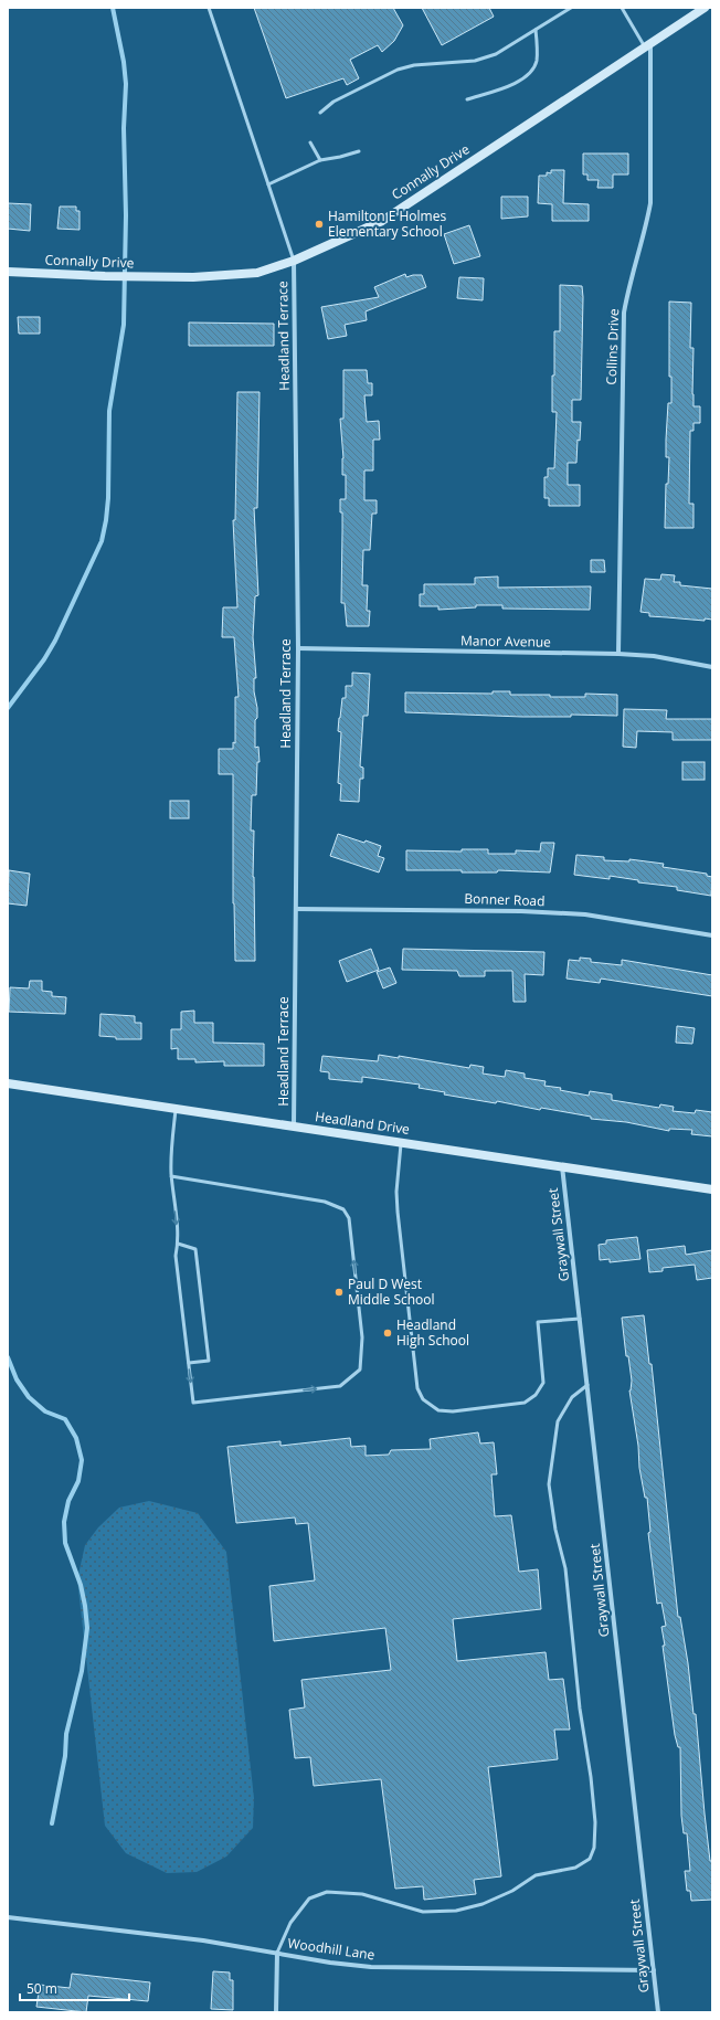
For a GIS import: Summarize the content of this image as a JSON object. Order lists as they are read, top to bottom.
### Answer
{
  "streets": {
    "street": [
      "Connally Drive",
      "Headland Terrace",
      "Collins Drive",
      "Manor Avenue",
      "Bonner Road",
      "Headland Drive",
      "Graywall Street",
      "Woodhill Lane"
    ]
  },
  "crossings": [
    ["Connally Drive", "Headland Terrace"],
    ["Connally Drive", "Collins Drive"],
    ["Headland Terrace", "Manor Avenue"],
    ["Headland Terrace", "Bonner Road"],
    ["Headland Terrace", "Headland Drive"],
    ["Collins Drive", "Manor Avenue"],
    ["Headland Drive", "Graywall Street"],
    ["Graywall Street", "Woodhill Lane"]
  ],
  "places": ["Hamilton E Holmes Elementary School", "Paul D West Middle School", "Headland High School"],
  "scale_bar": "50 m"
}
